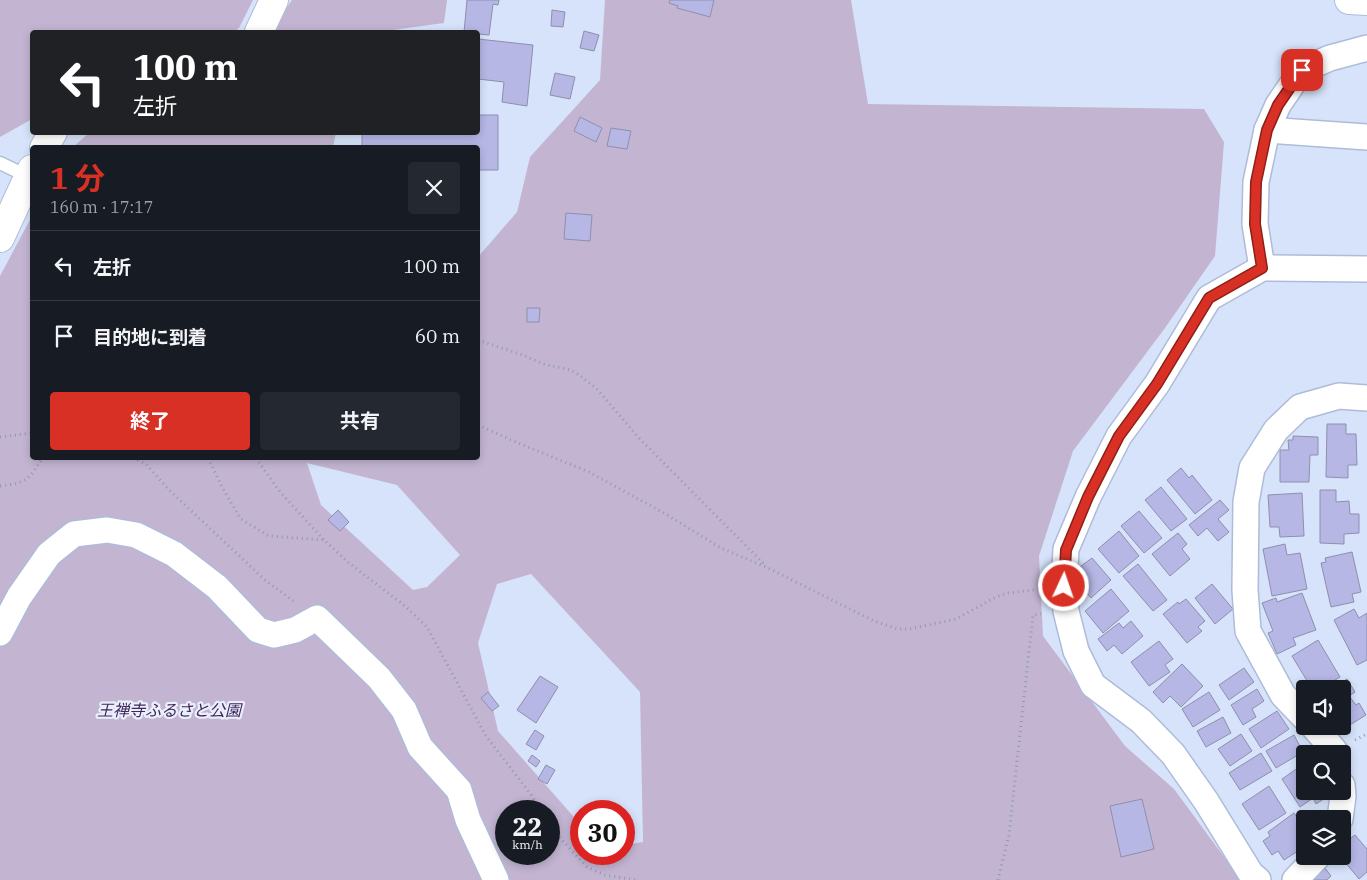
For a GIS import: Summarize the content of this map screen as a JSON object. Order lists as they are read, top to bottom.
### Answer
{
  "parks": ["王禅寺ふるさと公園"],
  "page": {
    "turn": ["100 m", "左折"],
    "heading": ["1 分", "160 m · 17:17"],
    "list": [
      {
        "name": "左折",
        "value": "100 m"
      },
      {
        "name": "目的地に到着",
        "value": "60 m"
      }
    ],
    "buttons": ["終了", "共有"],
    "speed": "22 km/h",
    "limit": "30"
  }
}
